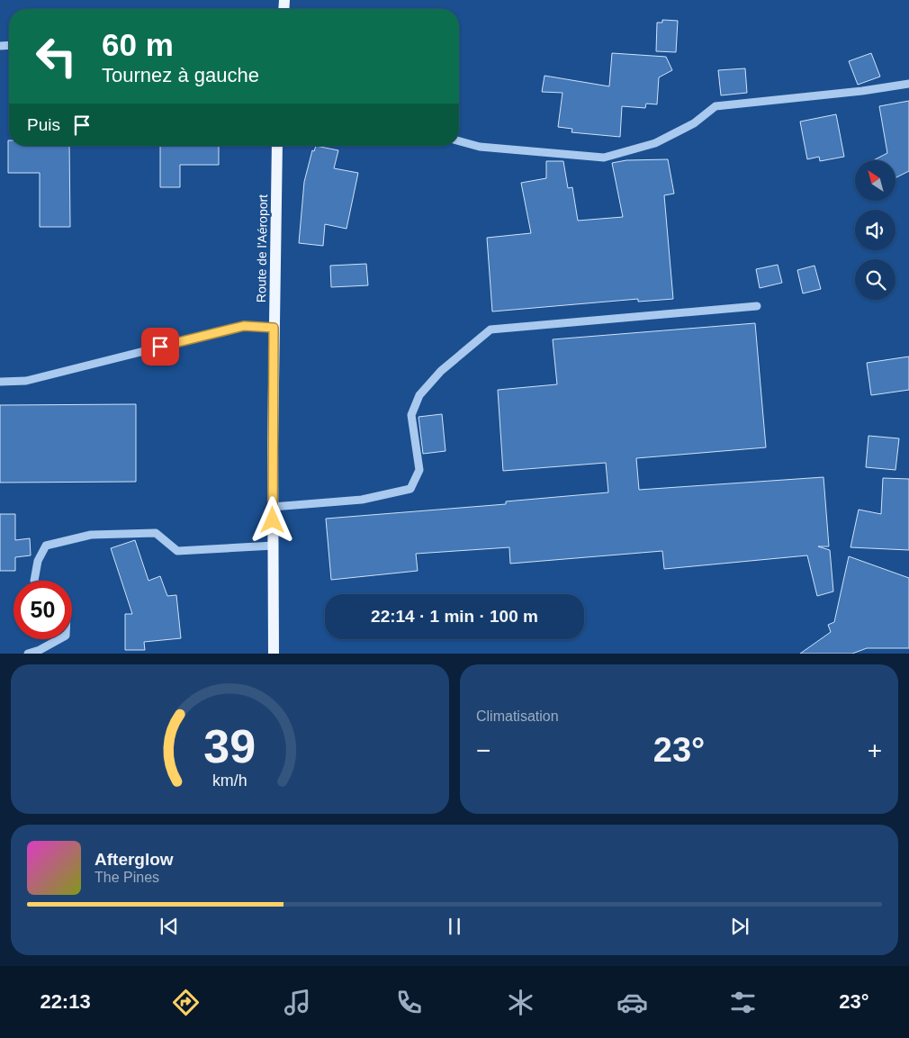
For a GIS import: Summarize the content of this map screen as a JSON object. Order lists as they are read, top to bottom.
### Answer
{
  "streets": {
    "main road": ["Route de l'Aéroport"]
  },
  "north": "top left",
  "page": {
    "turn": ["60 m", "Tournez à gauche"],
    "then": "Puis",
    "limit": "50",
    "trip": "22:14 · 1 min · 100 m",
    "tile": "Climatisation",
    "heat": ["−", "23°", "+"],
    "song": ["Afterglow", "The Pines"],
    "tabs": ["22:13", "23°"],
    "gauge": ["39", "km/h"]
  }
}
